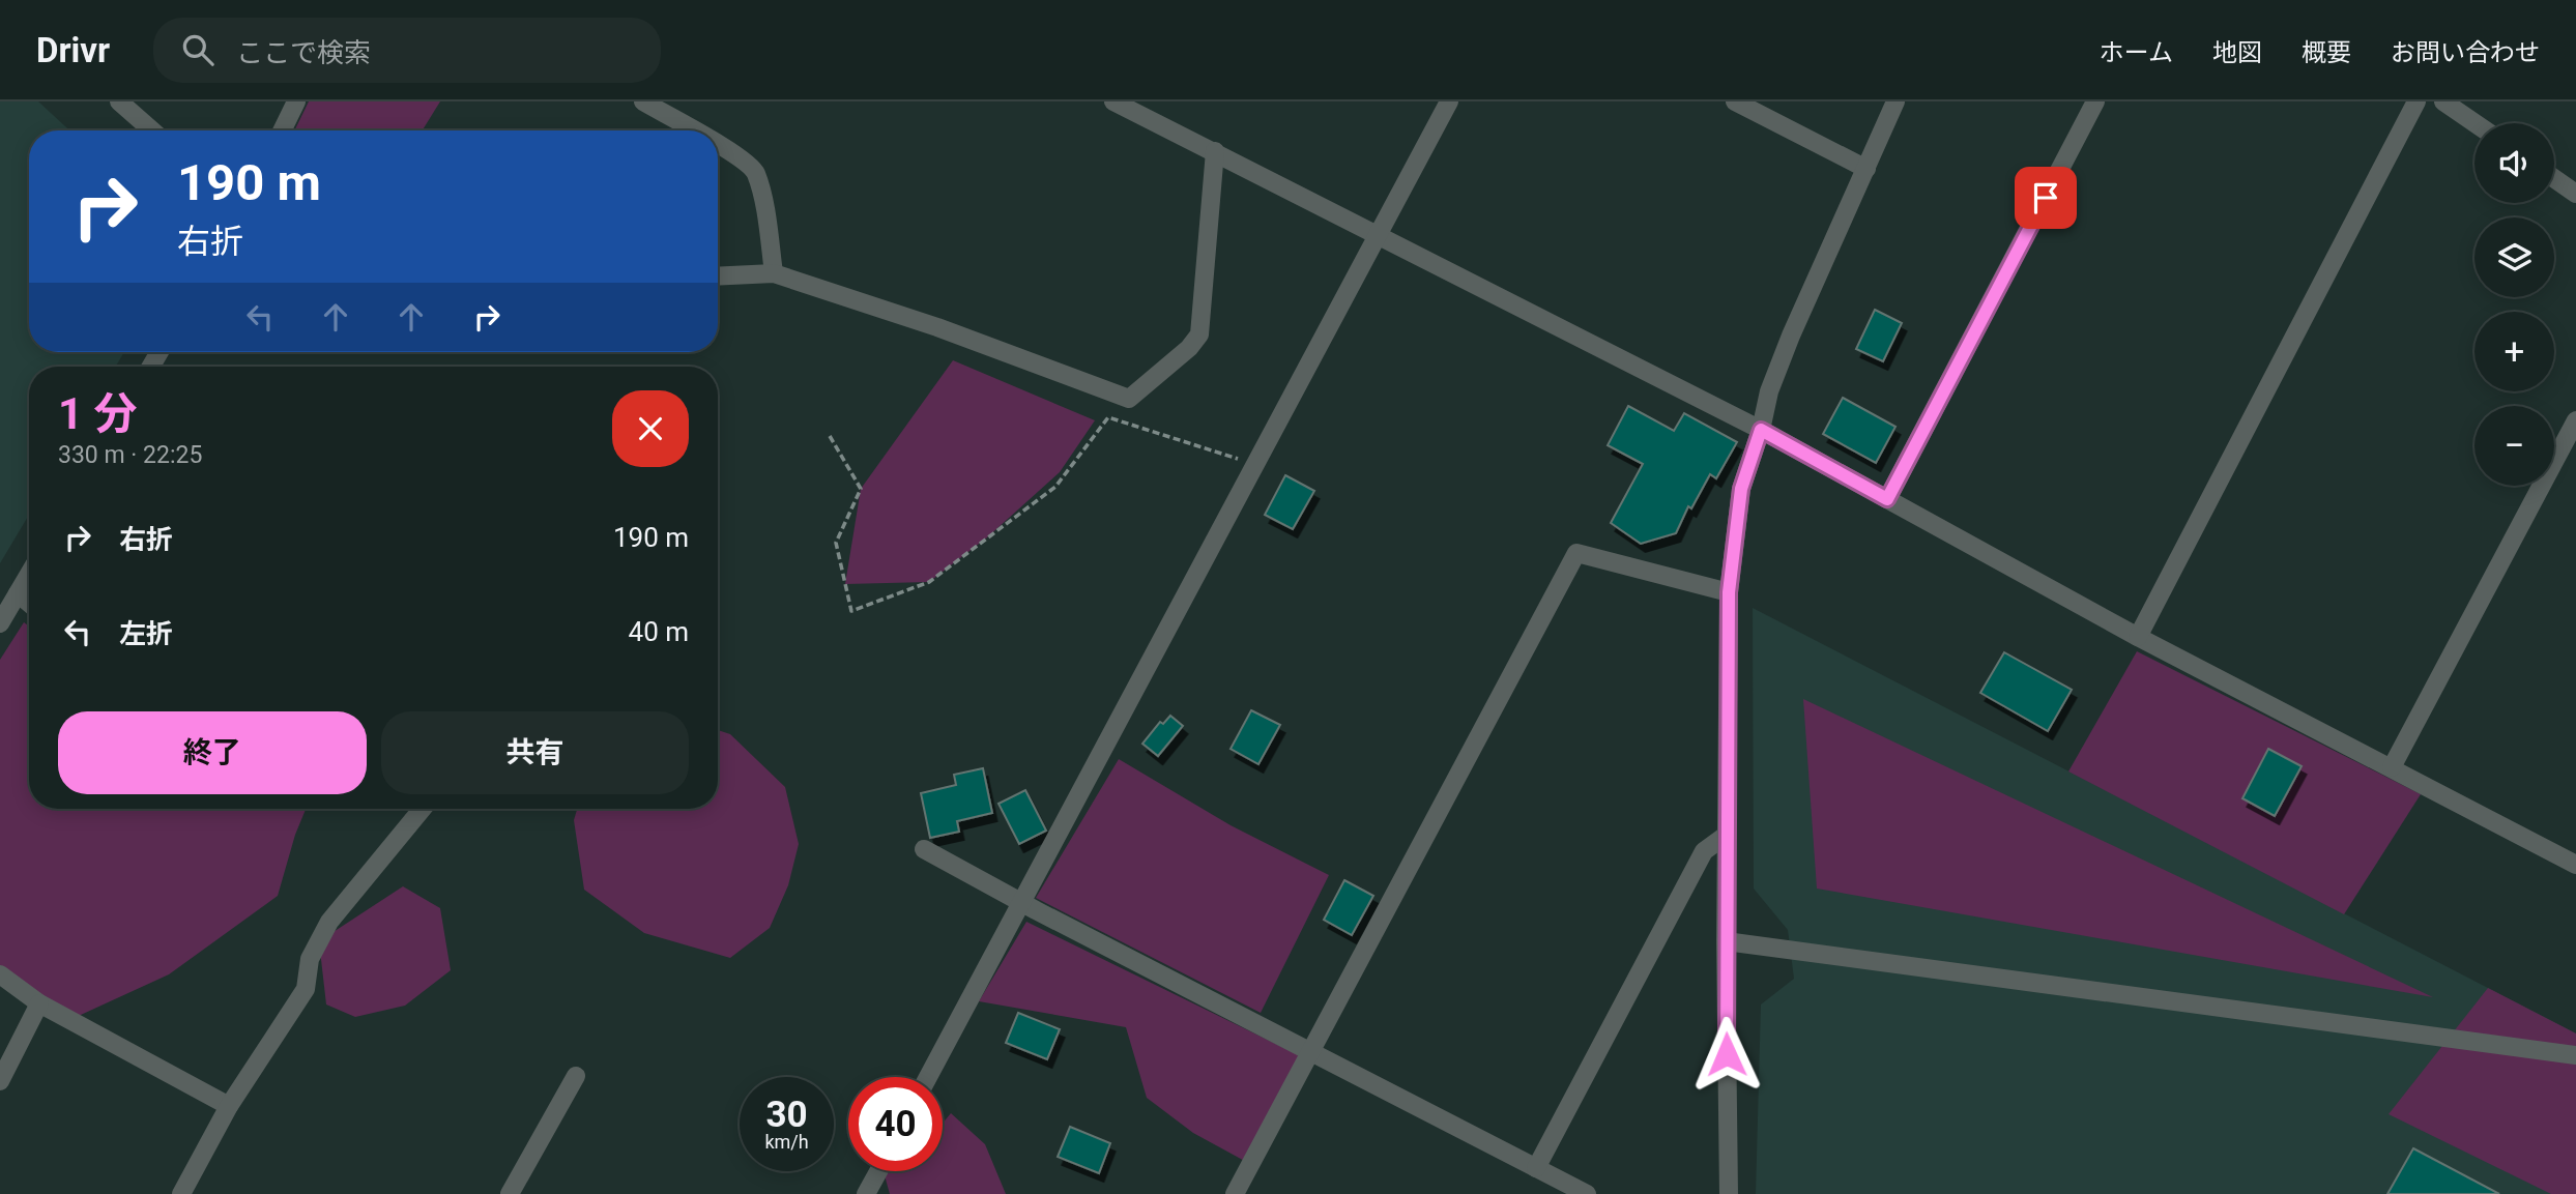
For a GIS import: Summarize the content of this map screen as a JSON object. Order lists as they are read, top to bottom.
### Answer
{
  "page": {
    "header": "Drivr",
    "search": "ここで検索",
    "nav": [
      "ホーム",
      "地図",
      "概要",
      "お問い合わせ"
    ],
    "map_buttons": ["+", "−"],
    "turn": ["190 m", "右折"],
    "heading": ["1 分", "330 m · 22:25"],
    "list": [
      {
        "name": "右折",
        "value": "190 m"
      },
      {
        "name": "左折",
        "value": "40 m"
      }
    ],
    "buttons": ["終了", "共有"],
    "speed": "30 km/h",
    "limit": "40"
  }
}
